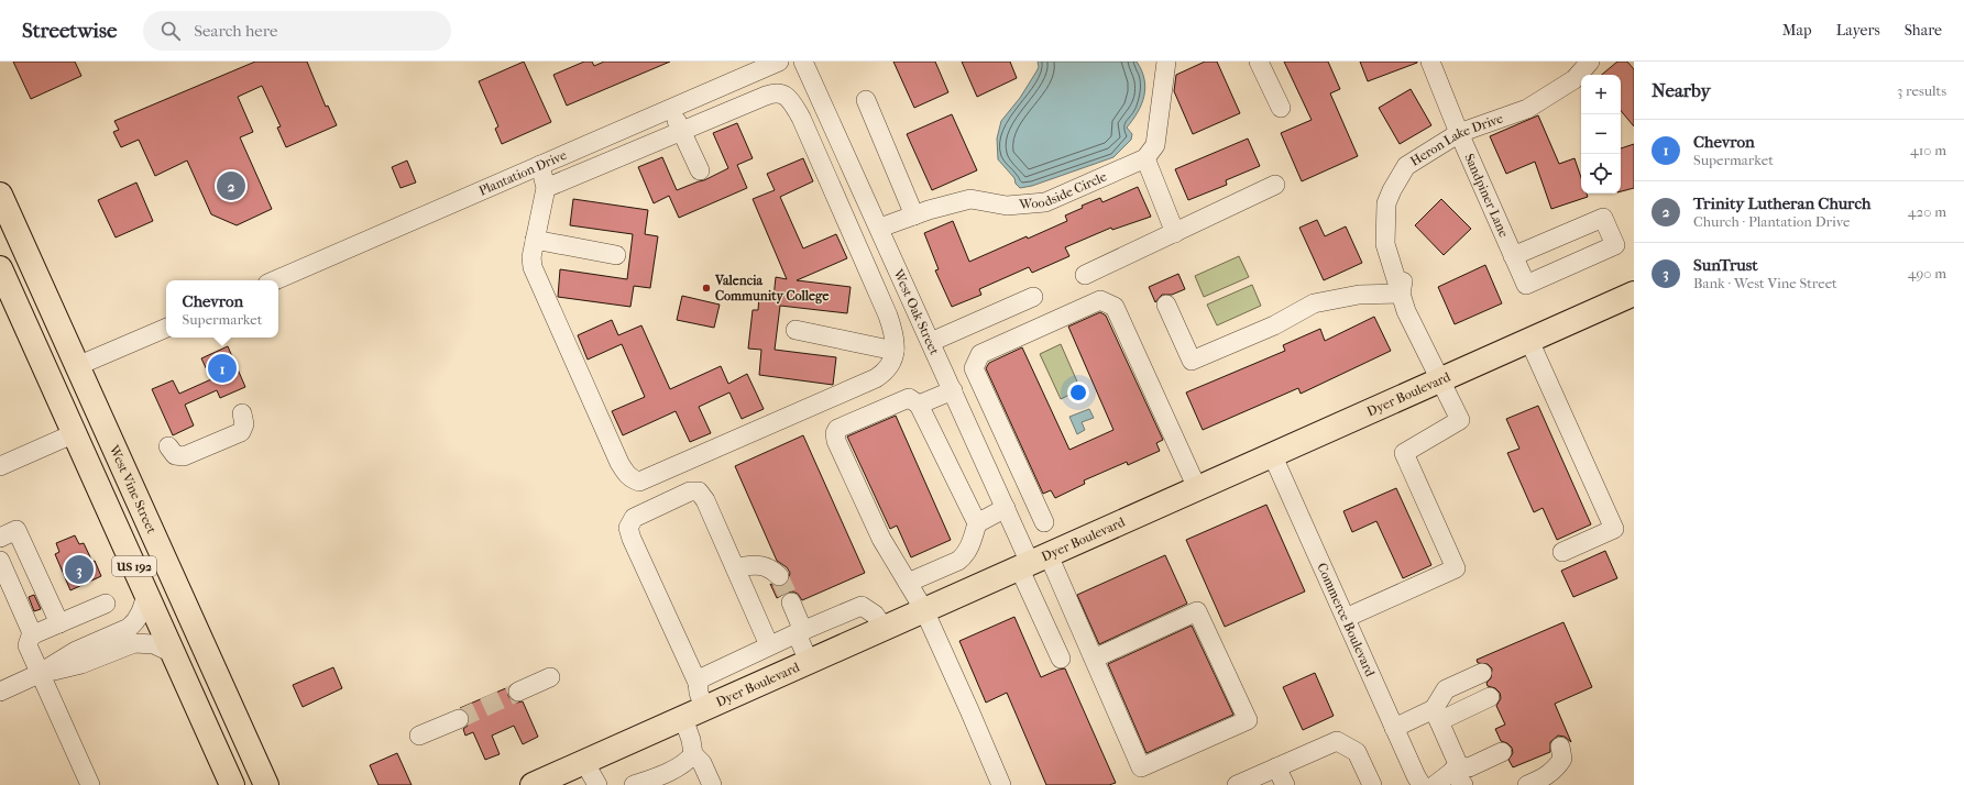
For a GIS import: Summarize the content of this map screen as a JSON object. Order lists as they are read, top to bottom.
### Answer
{
  "streets": {
    "main road": ["Dyer Boulevard", "West Vine Street", "US 192"],
    "street": [
      "Heron Lake Drive",
      "Plantation Drive",
      "Woodside Circle",
      "Sandpiner Lane",
      "West Oak Street",
      "Commerce Boulevard"
    ]
  },
  "crossings": [
    ["Heron Lake Drive", "Sandpiner Lane"],
    ["Heron Lake Drive", "Dyer Boulevard"],
    ["Heron Lake Drive", "Commerce Boulevard"],
    ["Woodside Circle", "West Oak Street"],
    ["West Oak Street", "Dyer Boulevard"],
    ["Dyer Boulevard", "Commerce Boulevard"]
  ],
  "places": ["Valencia Community College"],
  "page": {
    "header": "Streetwise",
    "search": "Search here",
    "nav": ["Map", "Layers", "Share"],
    "heading": ["Nearby", "3 results"],
    "map_buttons": ["+", "−"],
    "list": [
      {
        "mark": "1",
        "name": "Chevron",
        "note": "Supermarket",
        "value": "410 m"
      },
      {
        "mark": "2",
        "name": "Trinity Lutheran Church",
        "note": "Church · Plantation Drive",
        "value": "420 m"
      },
      {
        "mark": "3",
        "name": "SunTrust",
        "note": "Bank · West Vine Street",
        "value": "490 m"
      }
    ],
    "pins": ["2", "1", "3"],
    "popup": ["Chevron", "Supermarket"]
  }
}
